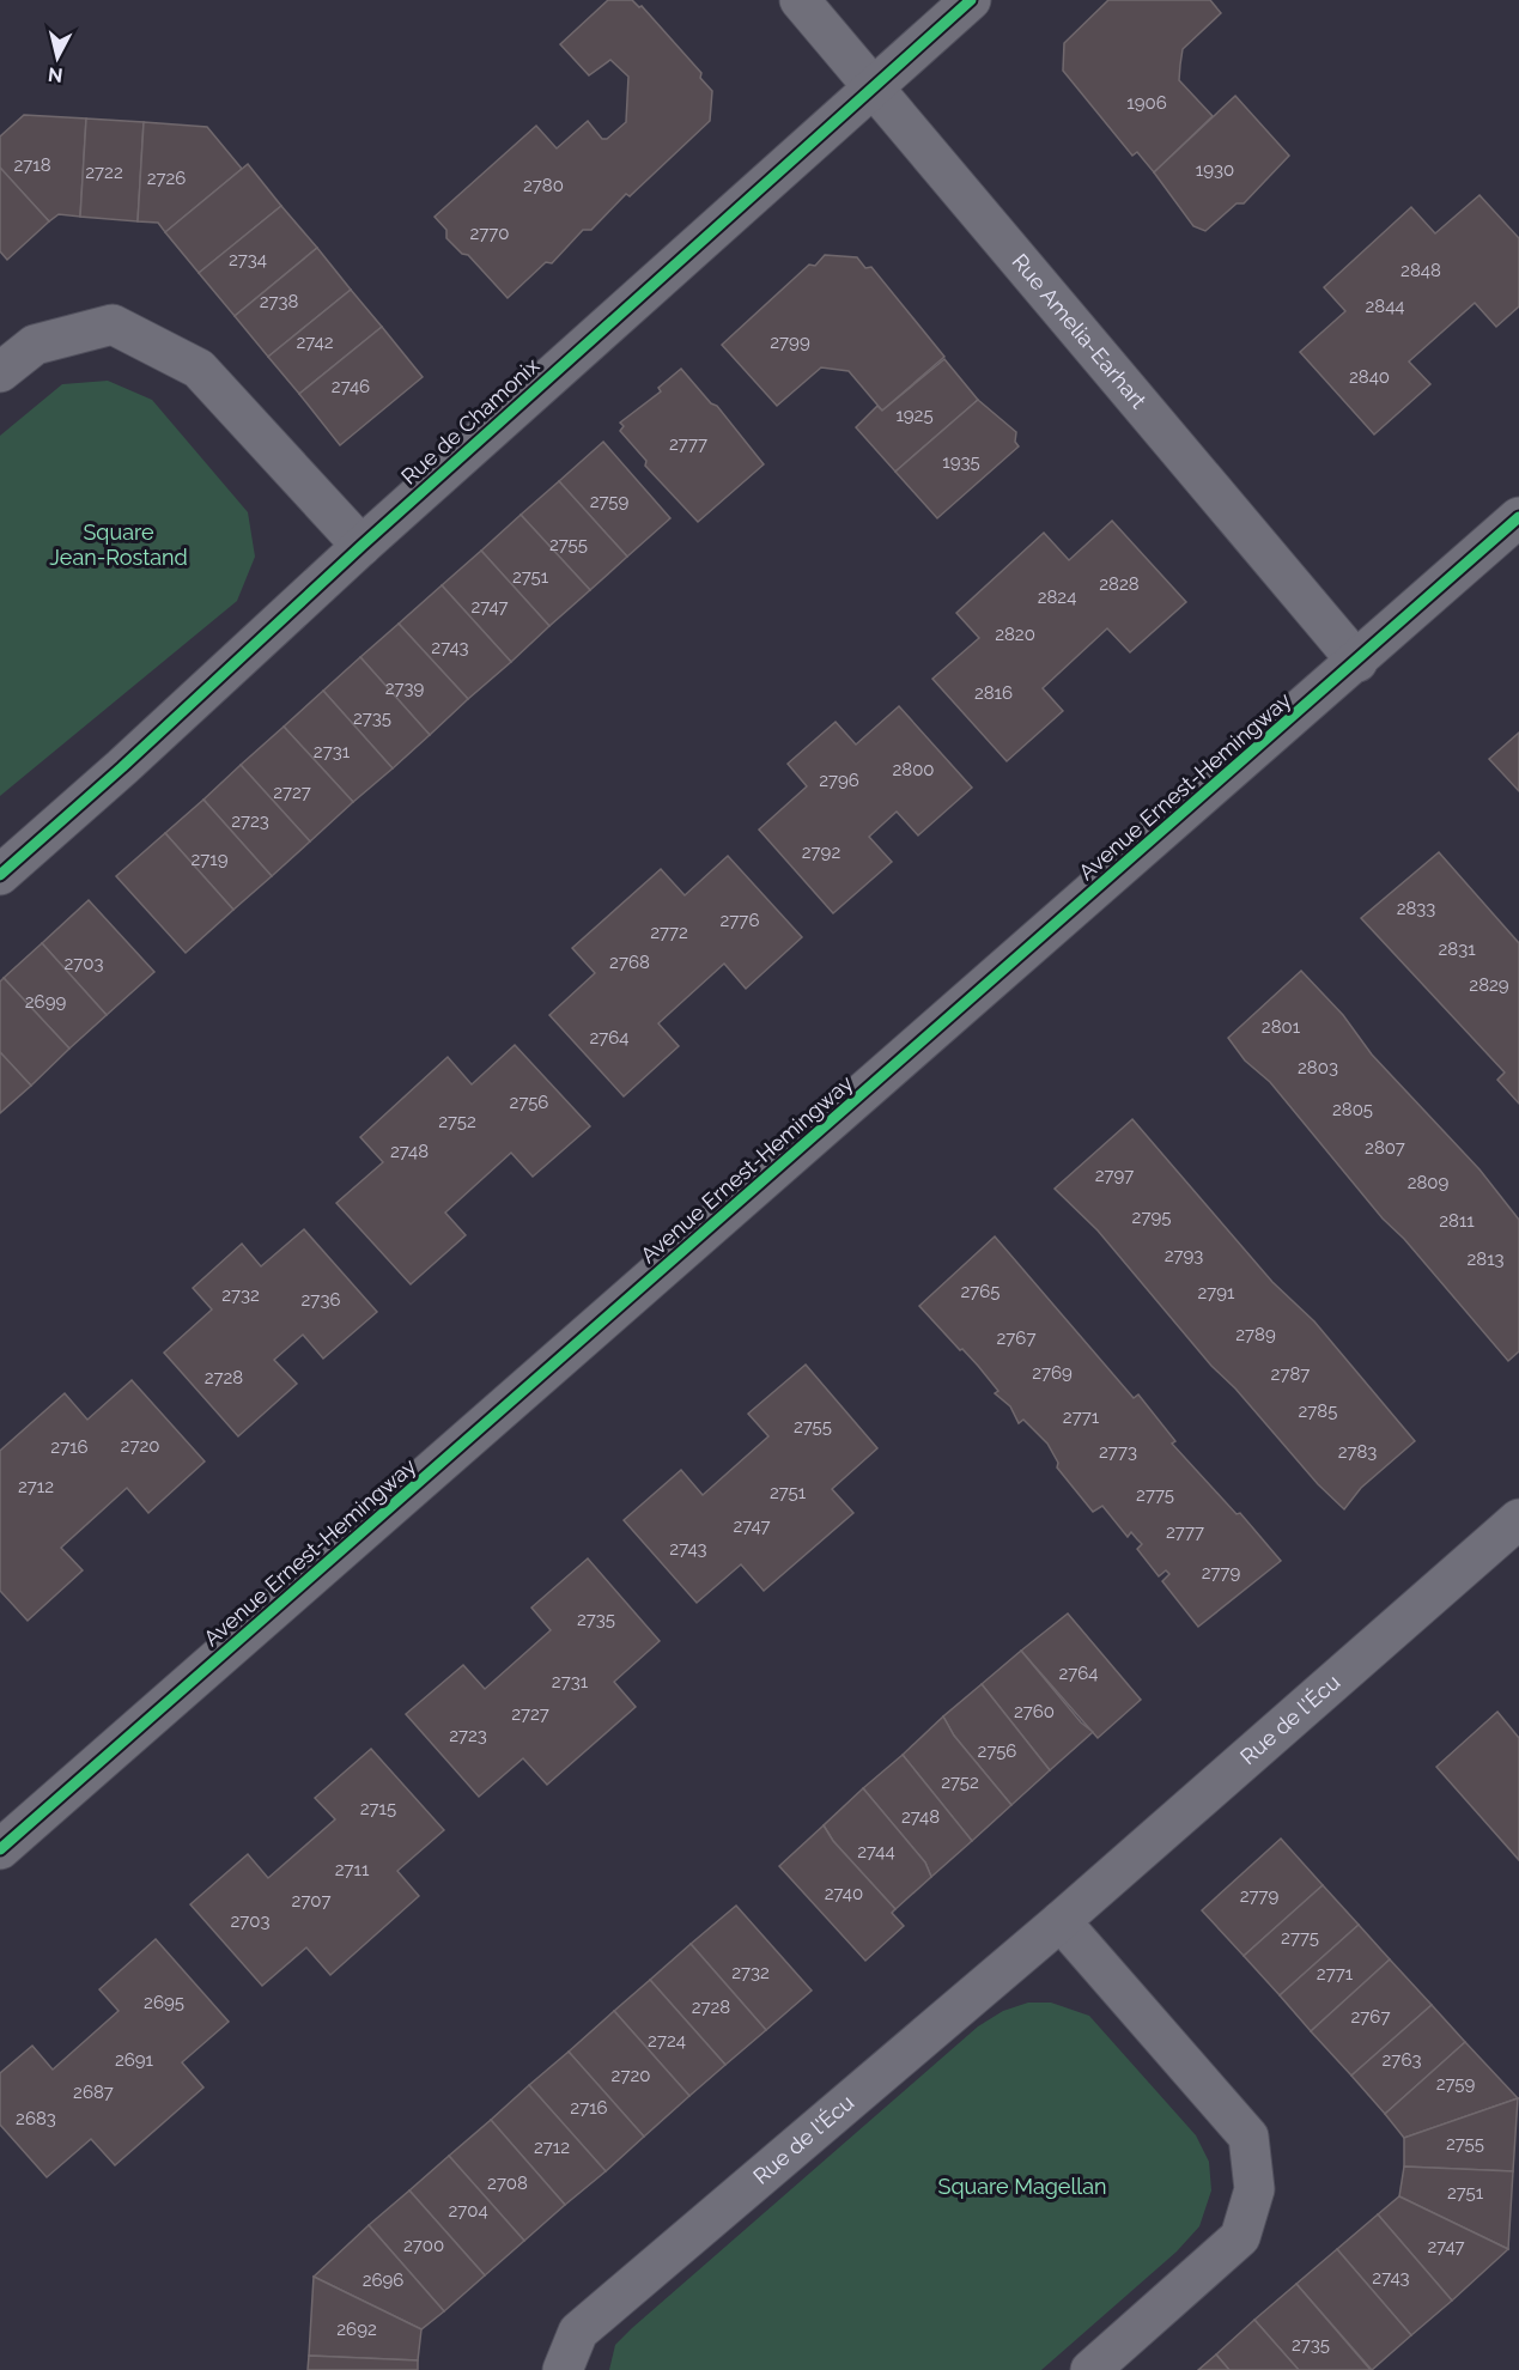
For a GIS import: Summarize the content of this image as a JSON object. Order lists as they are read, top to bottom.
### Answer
{
  "streets": {
    "street": [
      "Rue Amelia-Earhart",
      "Rue de Chamonix",
      "Avenue Ernest-Hemingway",
      "Rue de l'Écu"
    ]
  },
  "crossings": [
    ["Rue Amelia-Earhart", "Rue de Chamonix"],
    ["Rue Amelia-Earhart", "Avenue Ernest-Hemingway"]
  ],
  "parks": ["Square Jean-Rostand", "Square Magellan"],
  "house_numbers": [
    "1906",
    "2718",
    "1930",
    "2722",
    "2726",
    "2780",
    "2770",
    "2734",
    "2848",
    "2738",
    "2844",
    "2742",
    "2799",
    "2840",
    "2746",
    "1925",
    "2777",
    "1935",
    "2759",
    "2755",
    "2751",
    "2828",
    "2824",
    "2747",
    "2820",
    "2743",
    "2739",
    "2816",
    "2735",
    "2731",
    "2800",
    "2796",
    "2727",
    "2723",
    "2792",
    "2719",
    "2833",
    "2776",
    "2772",
    "2831",
    "2768",
    "2703",
    "2829",
    "2699",
    "2801",
    "2764",
    "2803",
    "2756",
    "2805",
    "2752",
    "2807",
    "2748",
    "2797",
    "2809",
    "2795",
    "2811",
    "2793",
    "2813",
    "2765",
    "2791",
    "2732",
    "2736",
    "2789",
    "2767",
    "2769",
    "2787",
    "2728",
    "2785",
    "2771",
    "2755",
    "2720",
    "2716",
    "2773",
    "2783",
    "2712",
    "2751",
    "2775",
    "2747",
    "2777",
    "2743",
    "2779",
    "2735",
    "2764",
    "2731",
    "2760",
    "2727",
    "2723",
    "2756",
    "2752",
    "2715",
    "2748",
    "2744",
    "2711",
    "2740",
    "2779",
    "2707",
    "2703",
    "2775",
    "2732",
    "2771",
    "2695",
    "2728",
    "2767",
    "2724",
    "2691",
    "2763",
    "2720",
    "2759",
    "2687",
    "2716",
    "2683",
    "2755",
    "2712",
    "2708",
    "2751",
    "2704",
    "2700",
    "2747",
    "2743",
    "2696",
    "2692",
    "2735"
  ],
  "north": "bottom"
}
